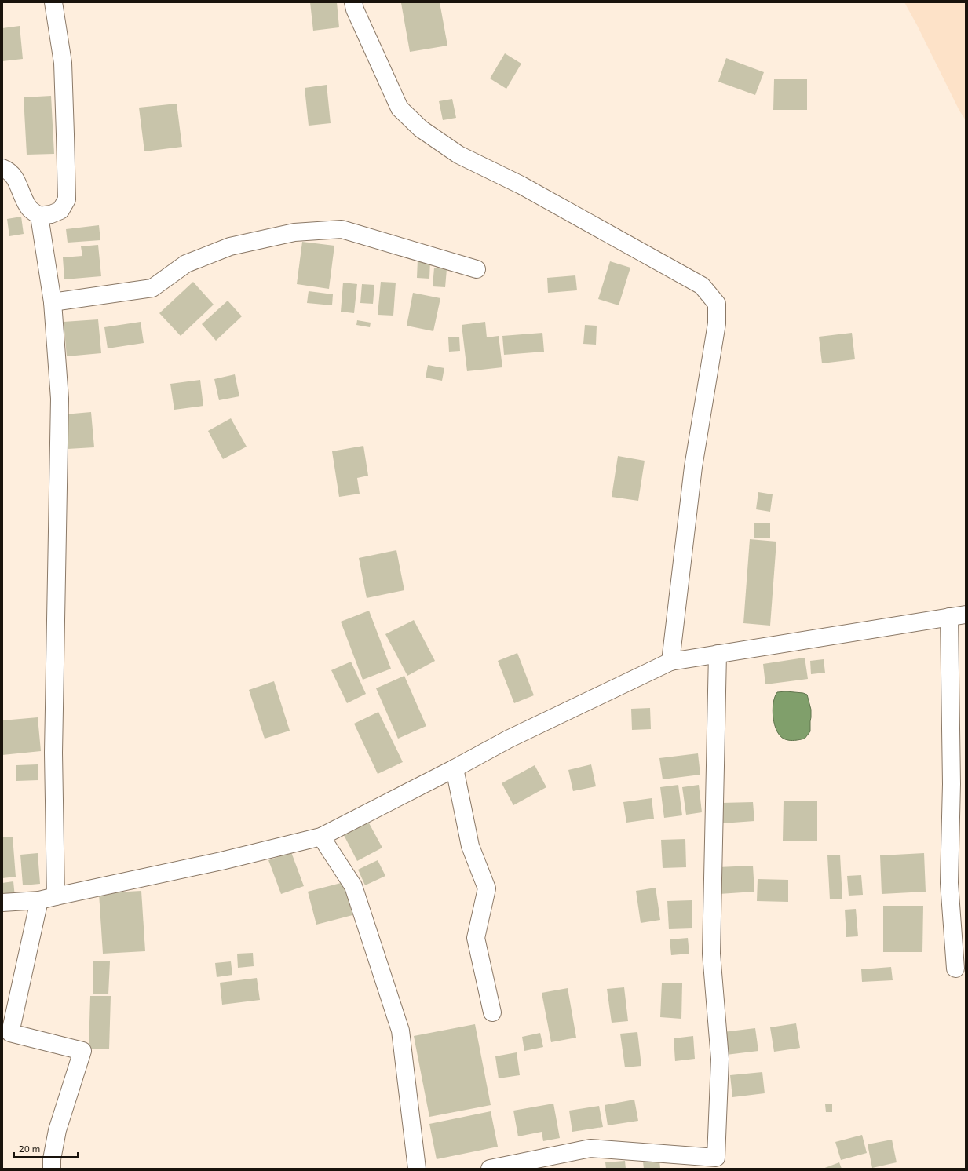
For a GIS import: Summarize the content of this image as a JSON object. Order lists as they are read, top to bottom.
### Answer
{
  "scale_bar": "20 m"
}
